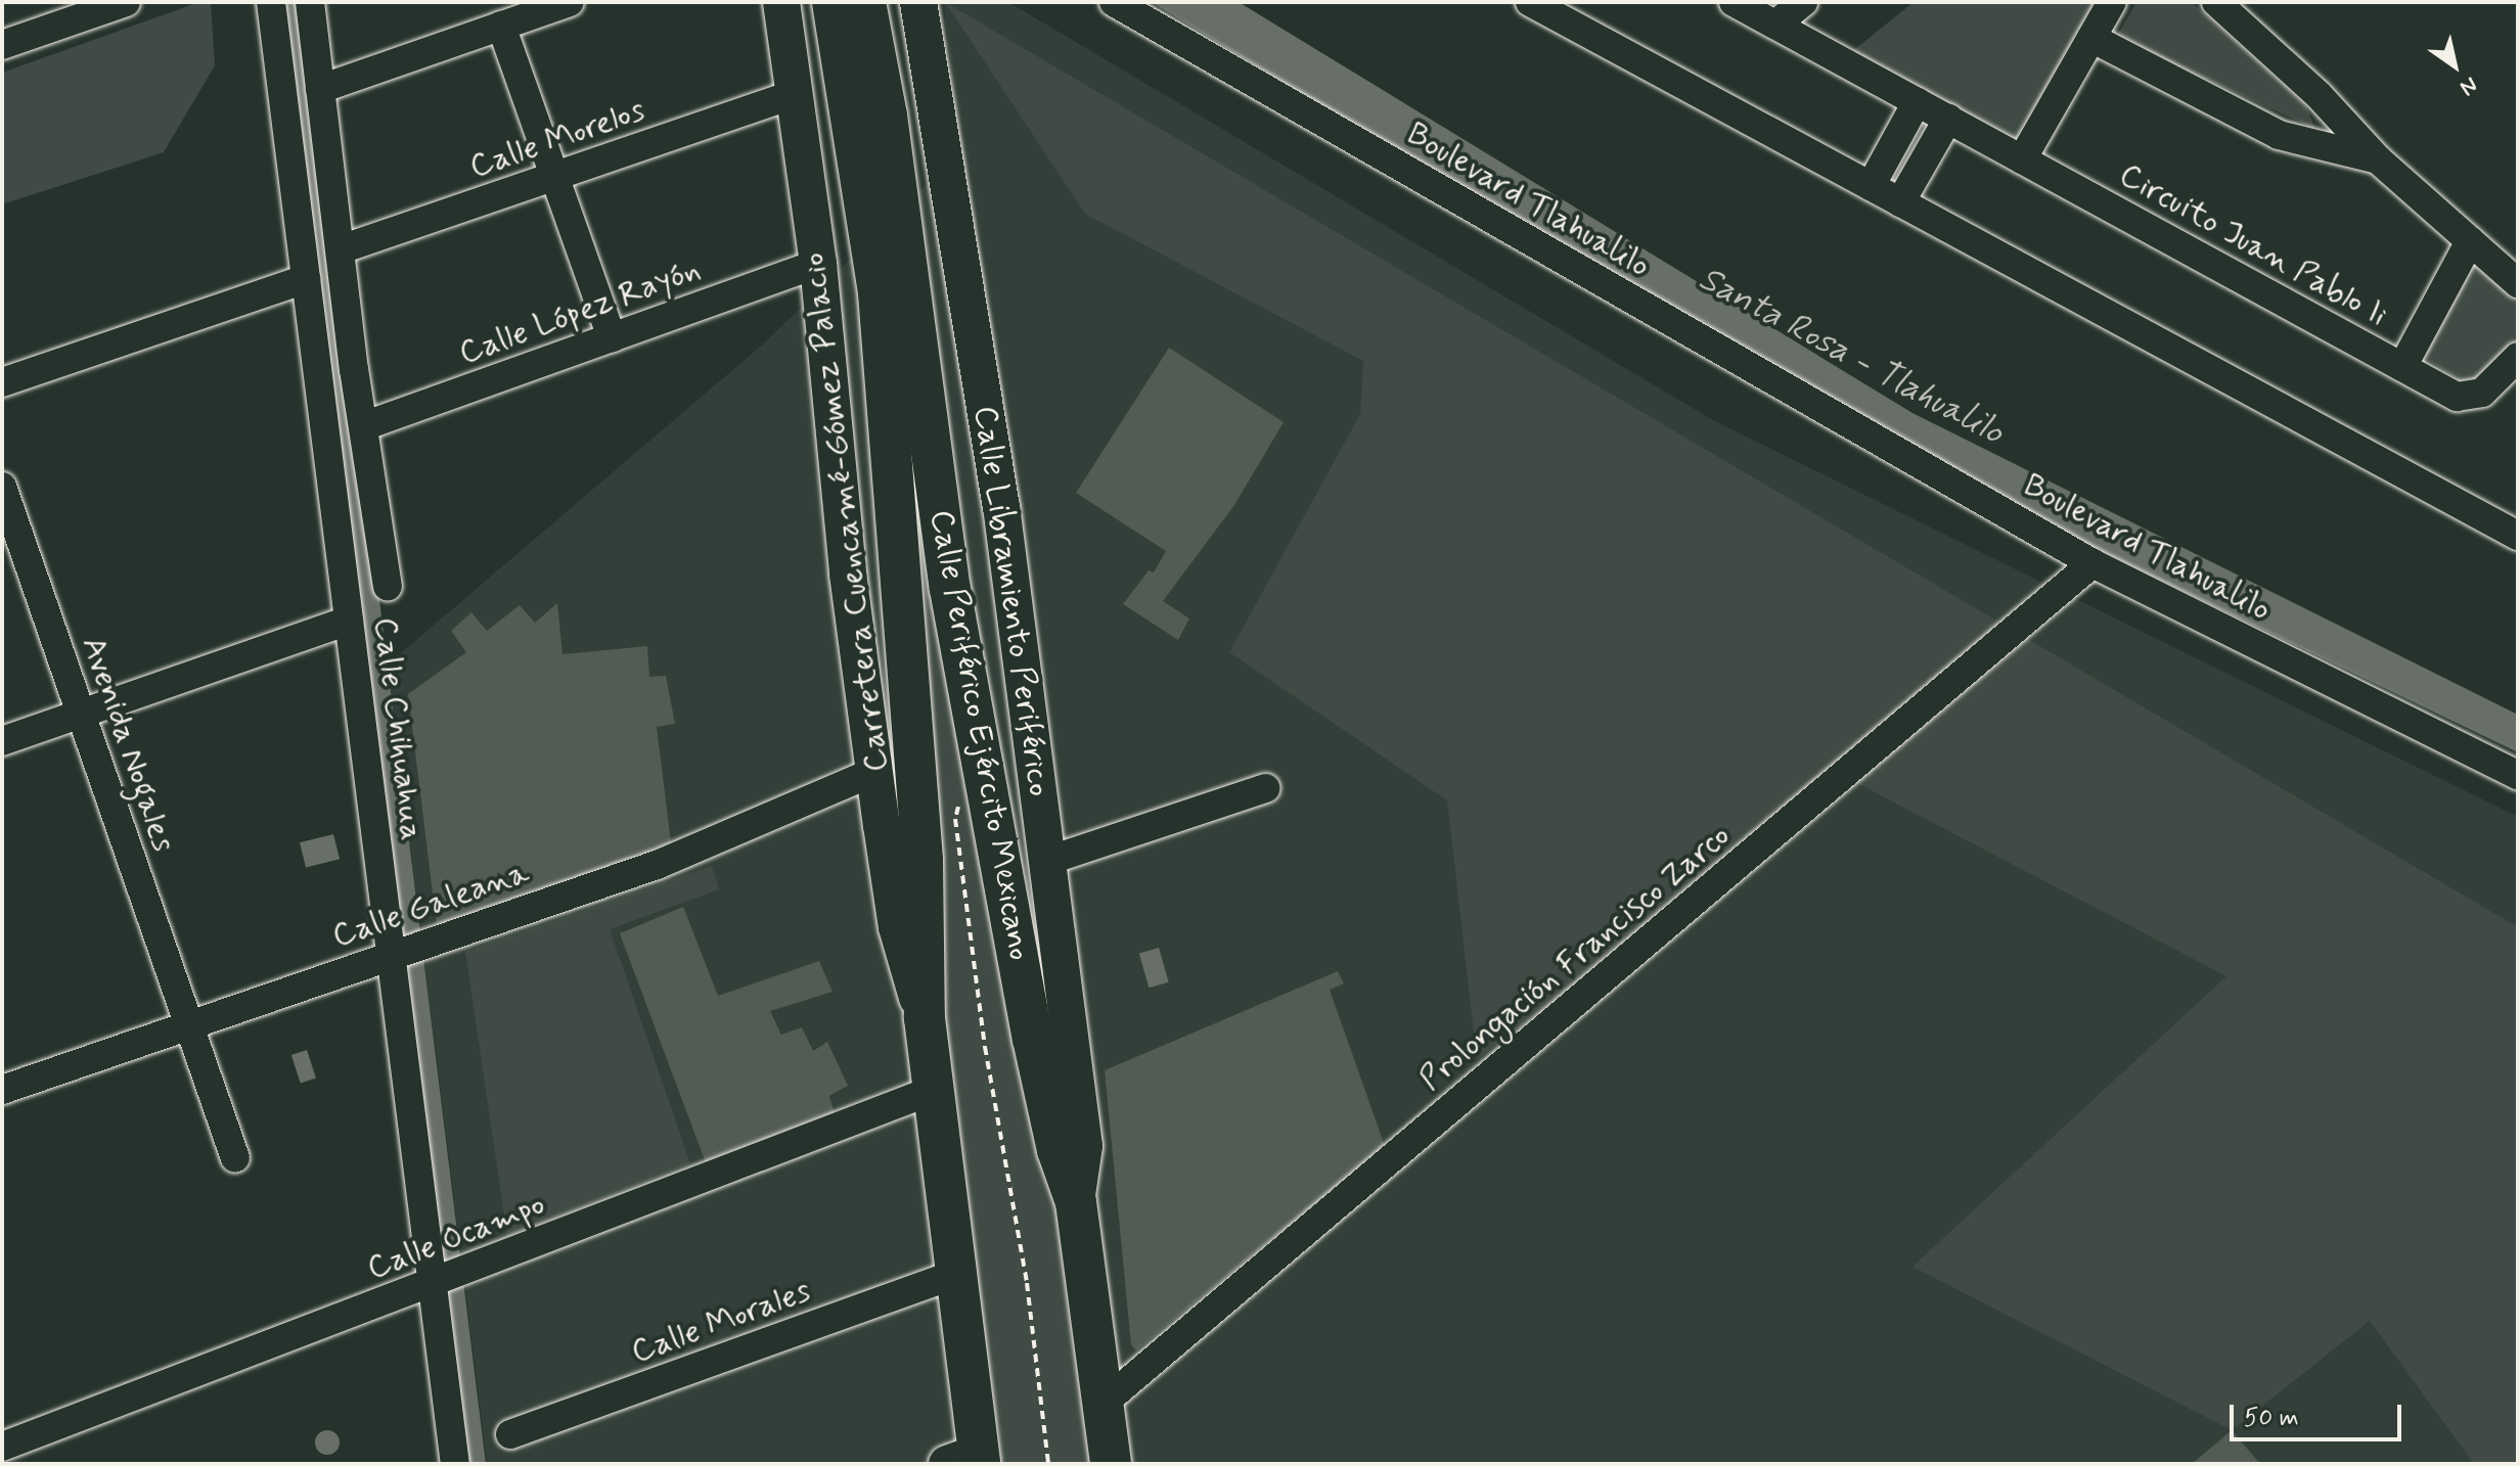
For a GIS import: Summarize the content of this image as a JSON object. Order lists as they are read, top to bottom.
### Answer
{
  "streets": {
    "highway": ["Calle Periférico Ejército Mexicano"],
    "main road": ["Carretera Cuencamé-Gómez Palacio", "Calle Libramiento Periférico"],
    "street": [
      "Calle Morelos",
      "Boulevard Tlahualilo",
      "Circuito Juan Pablo Ii",
      "Calle López Rayón",
      "Calle Chihuahua",
      "Avenida Nogales",
      "Calle Galeana",
      "Prolongación Francisco Zarco",
      "Calle Ocampo",
      "Calle Morales"
    ]
  },
  "crossings": [
    ["Calle Morelos", "Carretera Cuencamé-Gómez Palacio"],
    ["Boulevard Tlahualilo", "Prolongación Francisco Zarco"],
    ["Calle López Rayón", "Carretera Cuencamé-Gómez Palacio"],
    ["Carretera Cuencamé-Gómez Palacio", "Calle Periférico Ejército Mexicano"],
    ["Carretera Cuencamé-Gómez Palacio", "Calle Galeana"],
    ["Calle Libramiento Periférico", "Calle Periférico Ejército Mexicano"],
    ["Calle Chihuahua", "Calle Galeana"],
    ["Calle Chihuahua", "Calle Ocampo"],
    ["Calle Periférico Ejército Mexicano", "Prolongación Francisco Zarco"],
    ["Calle Periférico Ejército Mexicano", "Calle Ocampo"],
    ["Calle Periférico Ejército Mexicano", "Calle Morales"],
    ["Avenida Nogales", "Calle Galeana"]
  ],
  "water": ["Santa Rosa - Tlahualilo"],
  "scale_bar": "50 m",
  "north": "bottom right"
}
